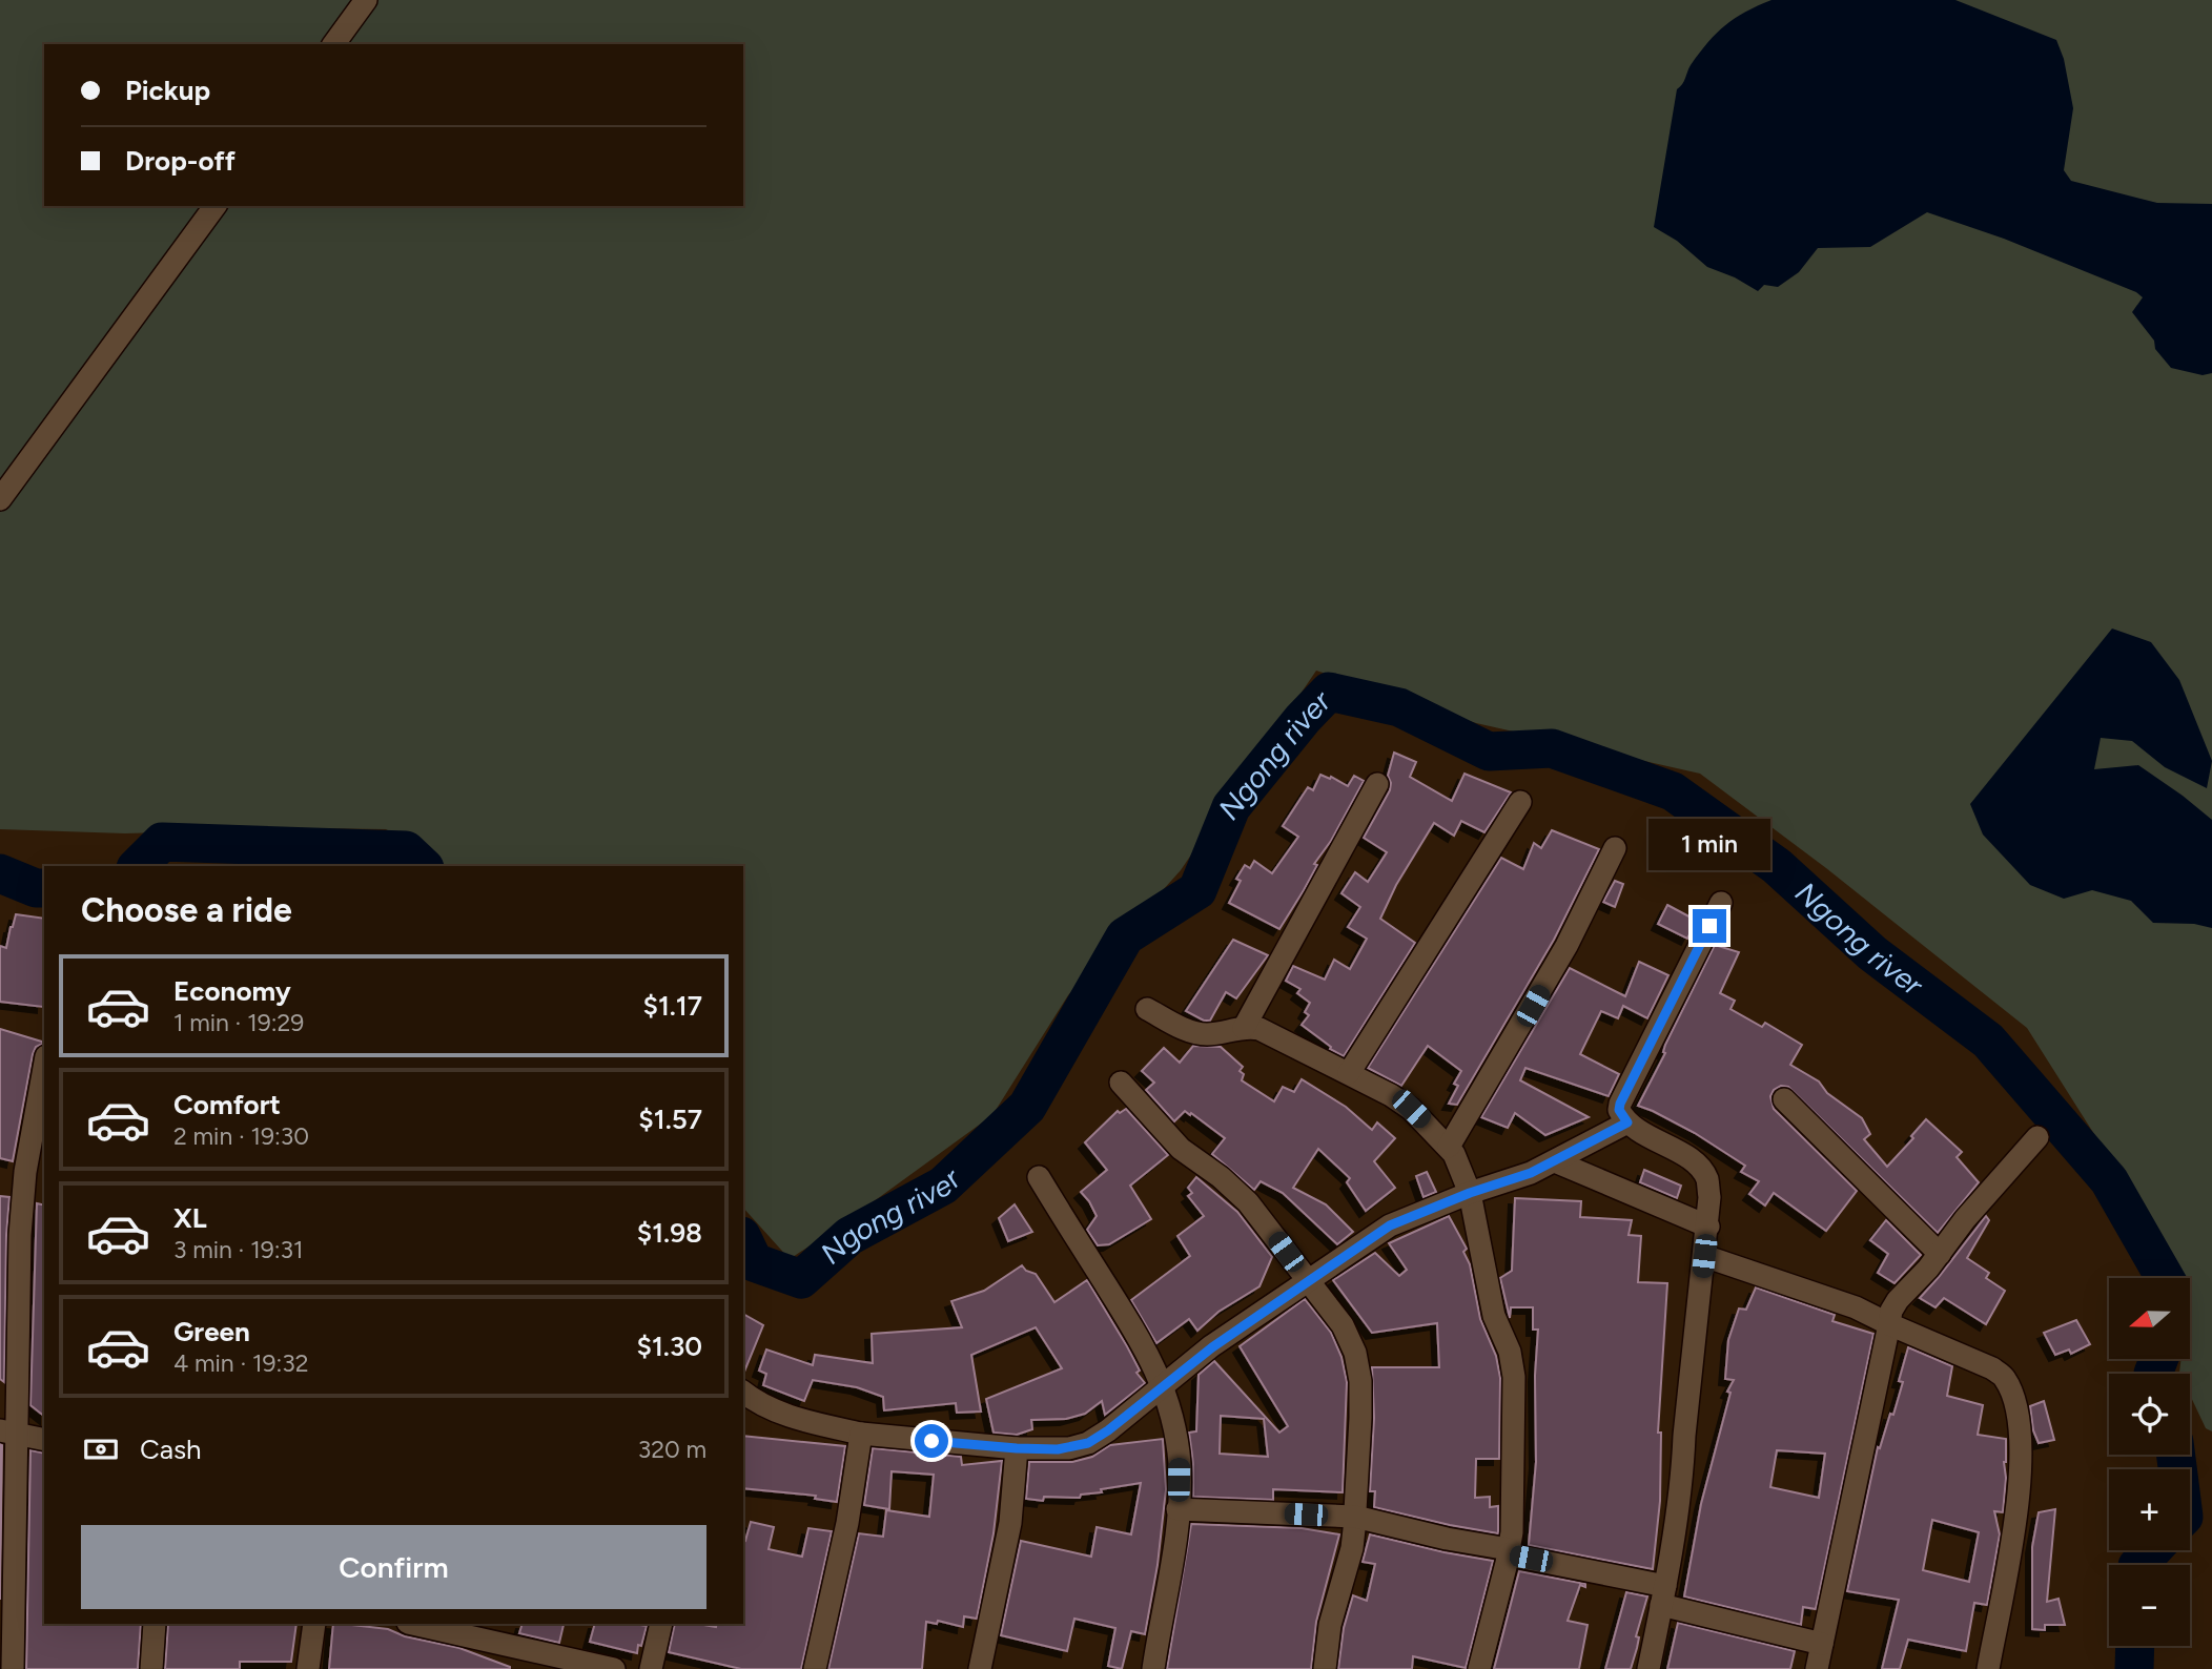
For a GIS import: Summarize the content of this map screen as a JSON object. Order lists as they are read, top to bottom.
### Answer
{
  "water": ["Ngong river"],
  "north": "left",
  "page": {
    "banner": ["Pickup", "Drop-off"],
    "bubble": "1 min",
    "heading": "Choose a ride",
    "list": [
      {
        "name": "Economy",
        "note": "1 min · 19:29",
        "value": "$1.17"
      },
      {
        "name": "Comfort",
        "note": "2 min · 19:30",
        "value": "$1.57"
      },
      {
        "name": "XL",
        "note": "3 min · 19:31",
        "value": "$1.98"
      },
      {
        "name": "Green",
        "note": "4 min · 19:32",
        "value": "$1.30"
      }
    ],
    "map_buttons": ["+", "−"],
    "pay": ["Cash", "320 m"],
    "buttons": "Confirm"
  }
}
